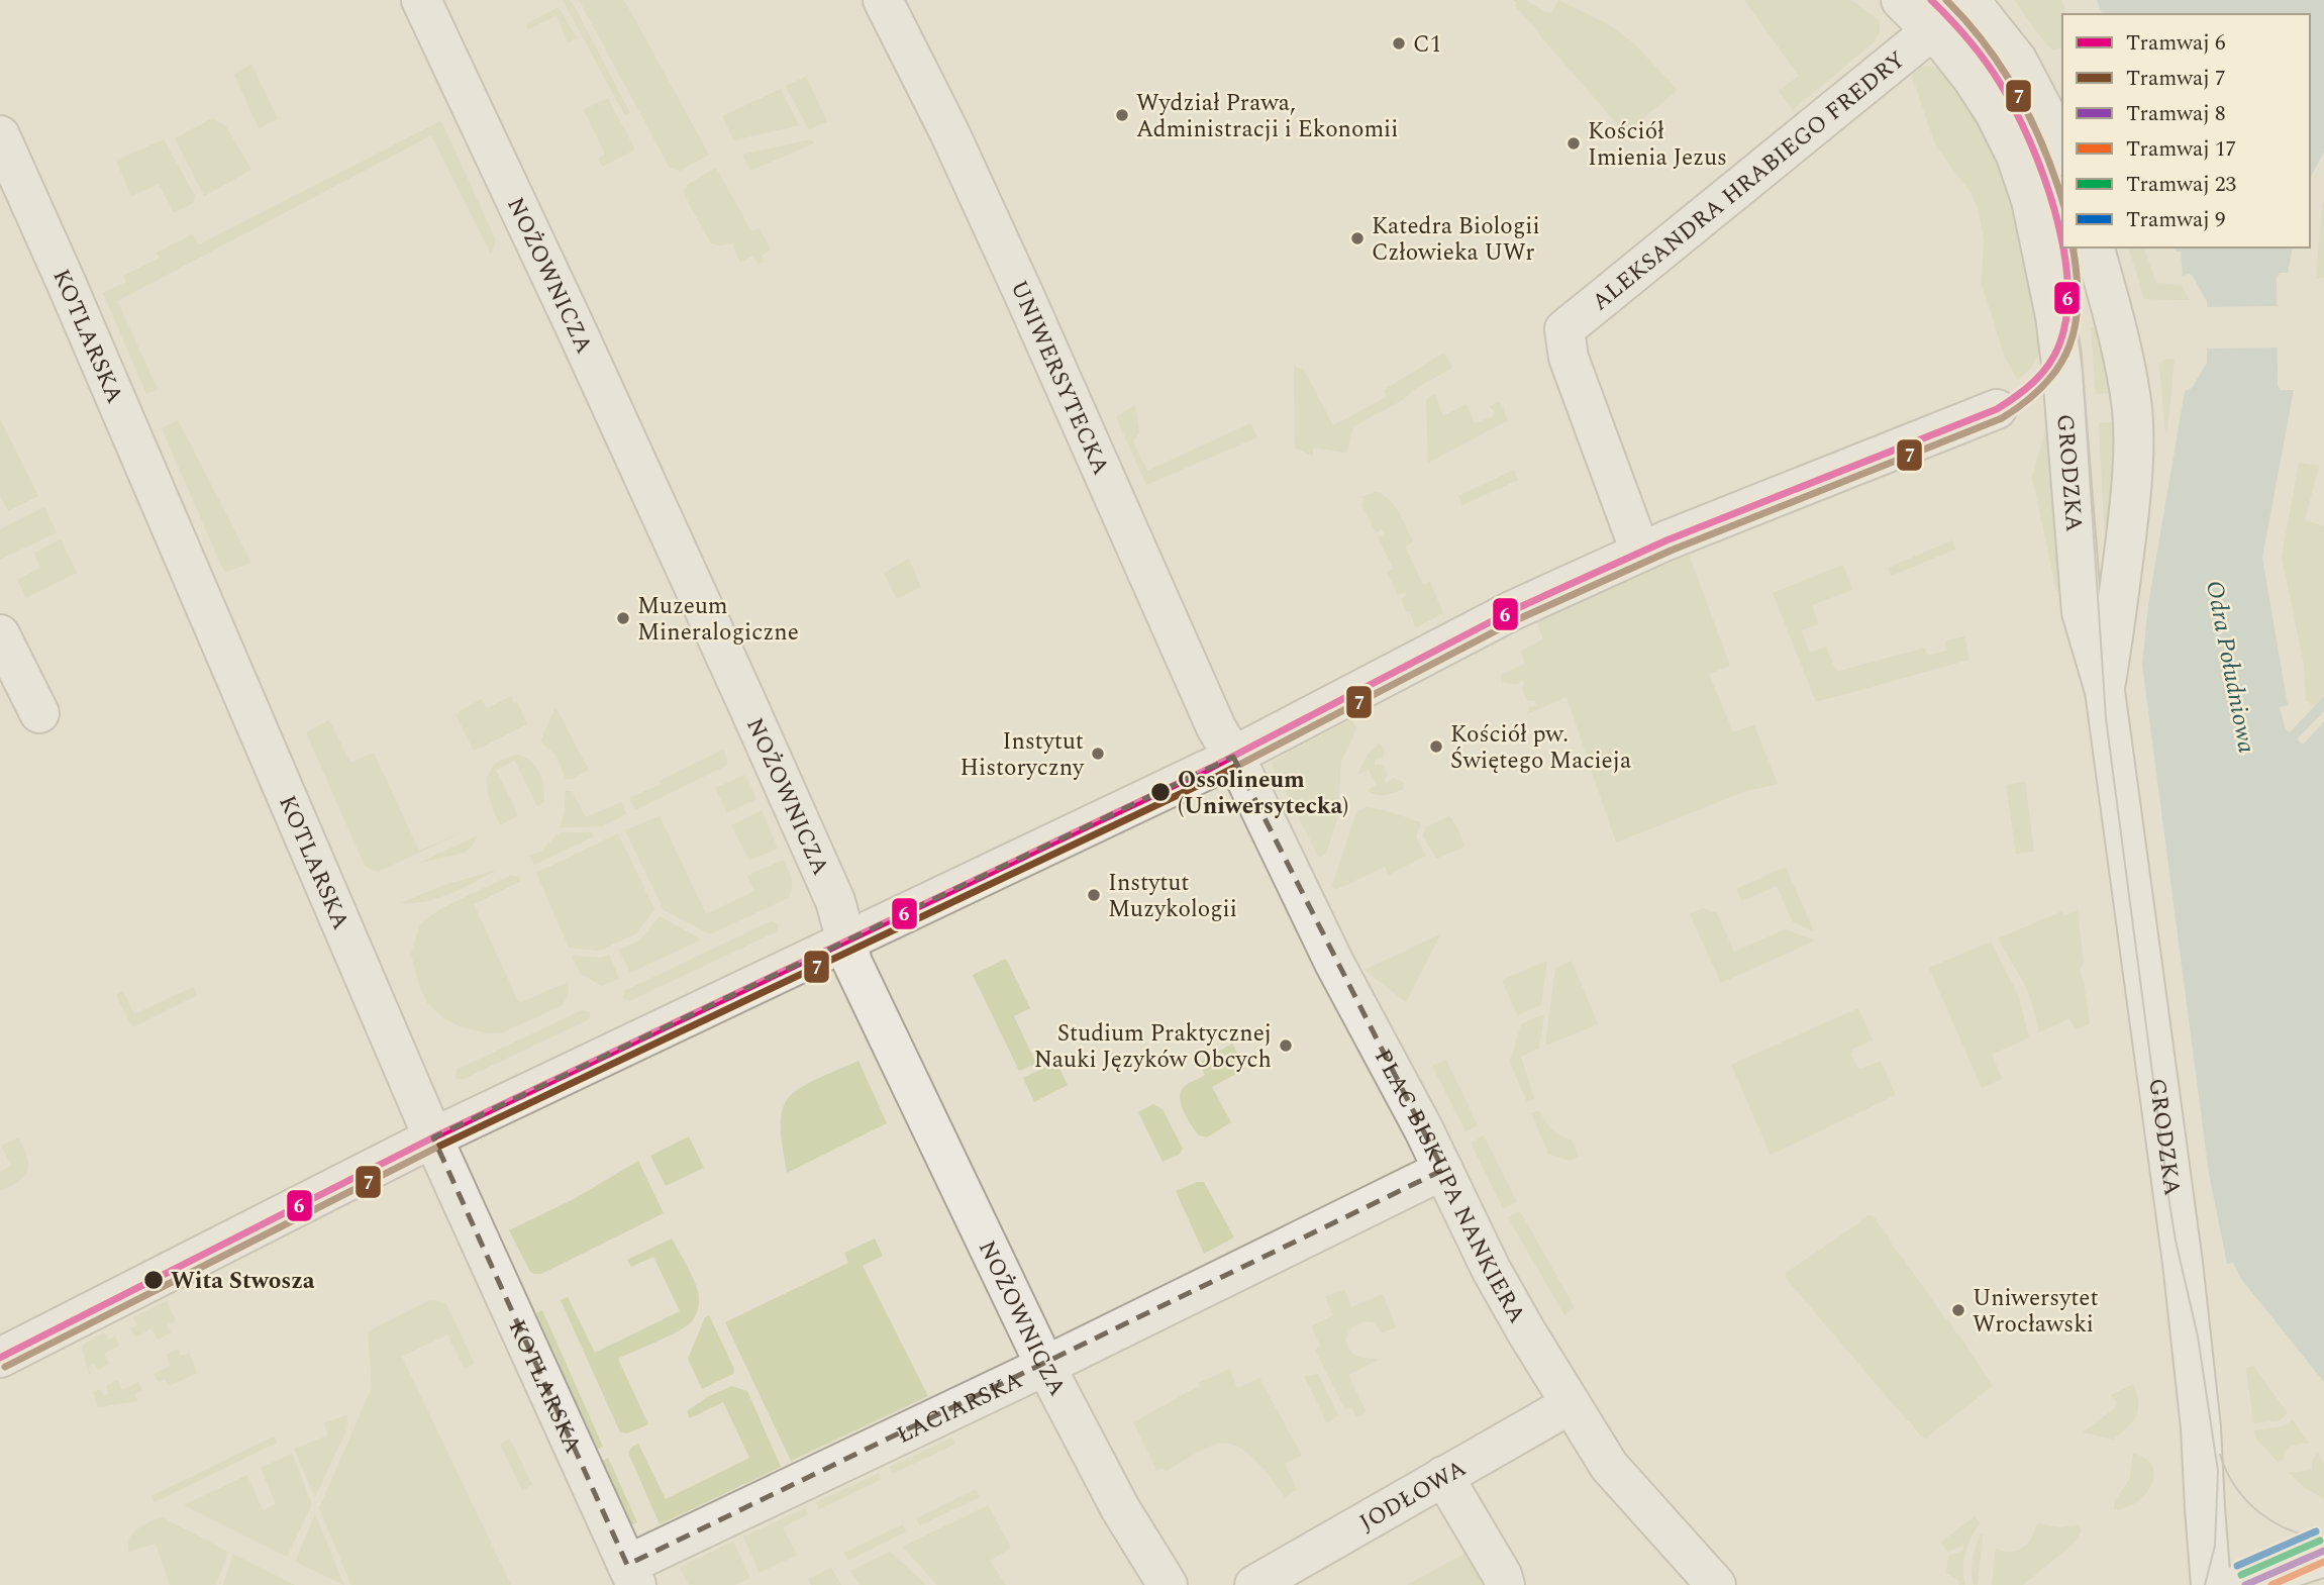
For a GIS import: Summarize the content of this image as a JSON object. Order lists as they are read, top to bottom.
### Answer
{
  "streets": {
    "street": [
      "ALEKSANDRA HRABIEGO FREDRY",
      "NOŻOWNICZA",
      "KOTLARSKA",
      "UNIWERSYTECKA",
      "GRODZKA",
      "PLAC BISKUPA NANKIERA",
      "ŁACIARSKA",
      "JODŁOWA"
    ]
  },
  "crossings": [
    ["ALEKSANDRA HRABIEGO FREDRY", "GRODZKA"],
    ["NOŻOWNICZA", "ŁACIARSKA"],
    ["KOTLARSKA", "ŁACIARSKA"],
    ["UNIWERSYTECKA", "PLAC BISKUPA NANKIERA"],
    ["PLAC BISKUPA NANKIERA", "ŁACIARSKA"],
    ["PLAC BISKUPA NANKIERA", "JODŁOWA"]
  ],
  "water": ["Odra Południowa"],
  "places": [
    "C1",
    "Wydział Prawa, Administracji i Ekonomii",
    "Kościół Imienia Jezus",
    "Katedra Biologii Człowieka UWr",
    "Muzeum Mineralogiczne",
    "Kościół pw. Świętego Macieja",
    "Instytut Historyczny",
    "Ossolineum (Uniwersytecka)",
    "Instytut Muzykologii",
    "Studium Praktycznej Nauki Języków Obcych",
    "Wita Stwosza",
    "Uniwersytet Wrocławski"
  ],
  "lines": [
    "tram line 6",
    "tram line 7",
    "tram line 9",
    "tram line 23",
    "tram line 8",
    "tram line 17"
  ],
  "legend": [
    "Tramwaj 6",
    "Tramwaj 7",
    "Tramwaj 8",
    "Tramwaj 17",
    "Tramwaj 23",
    "Tramwaj 9"
  ]
}
